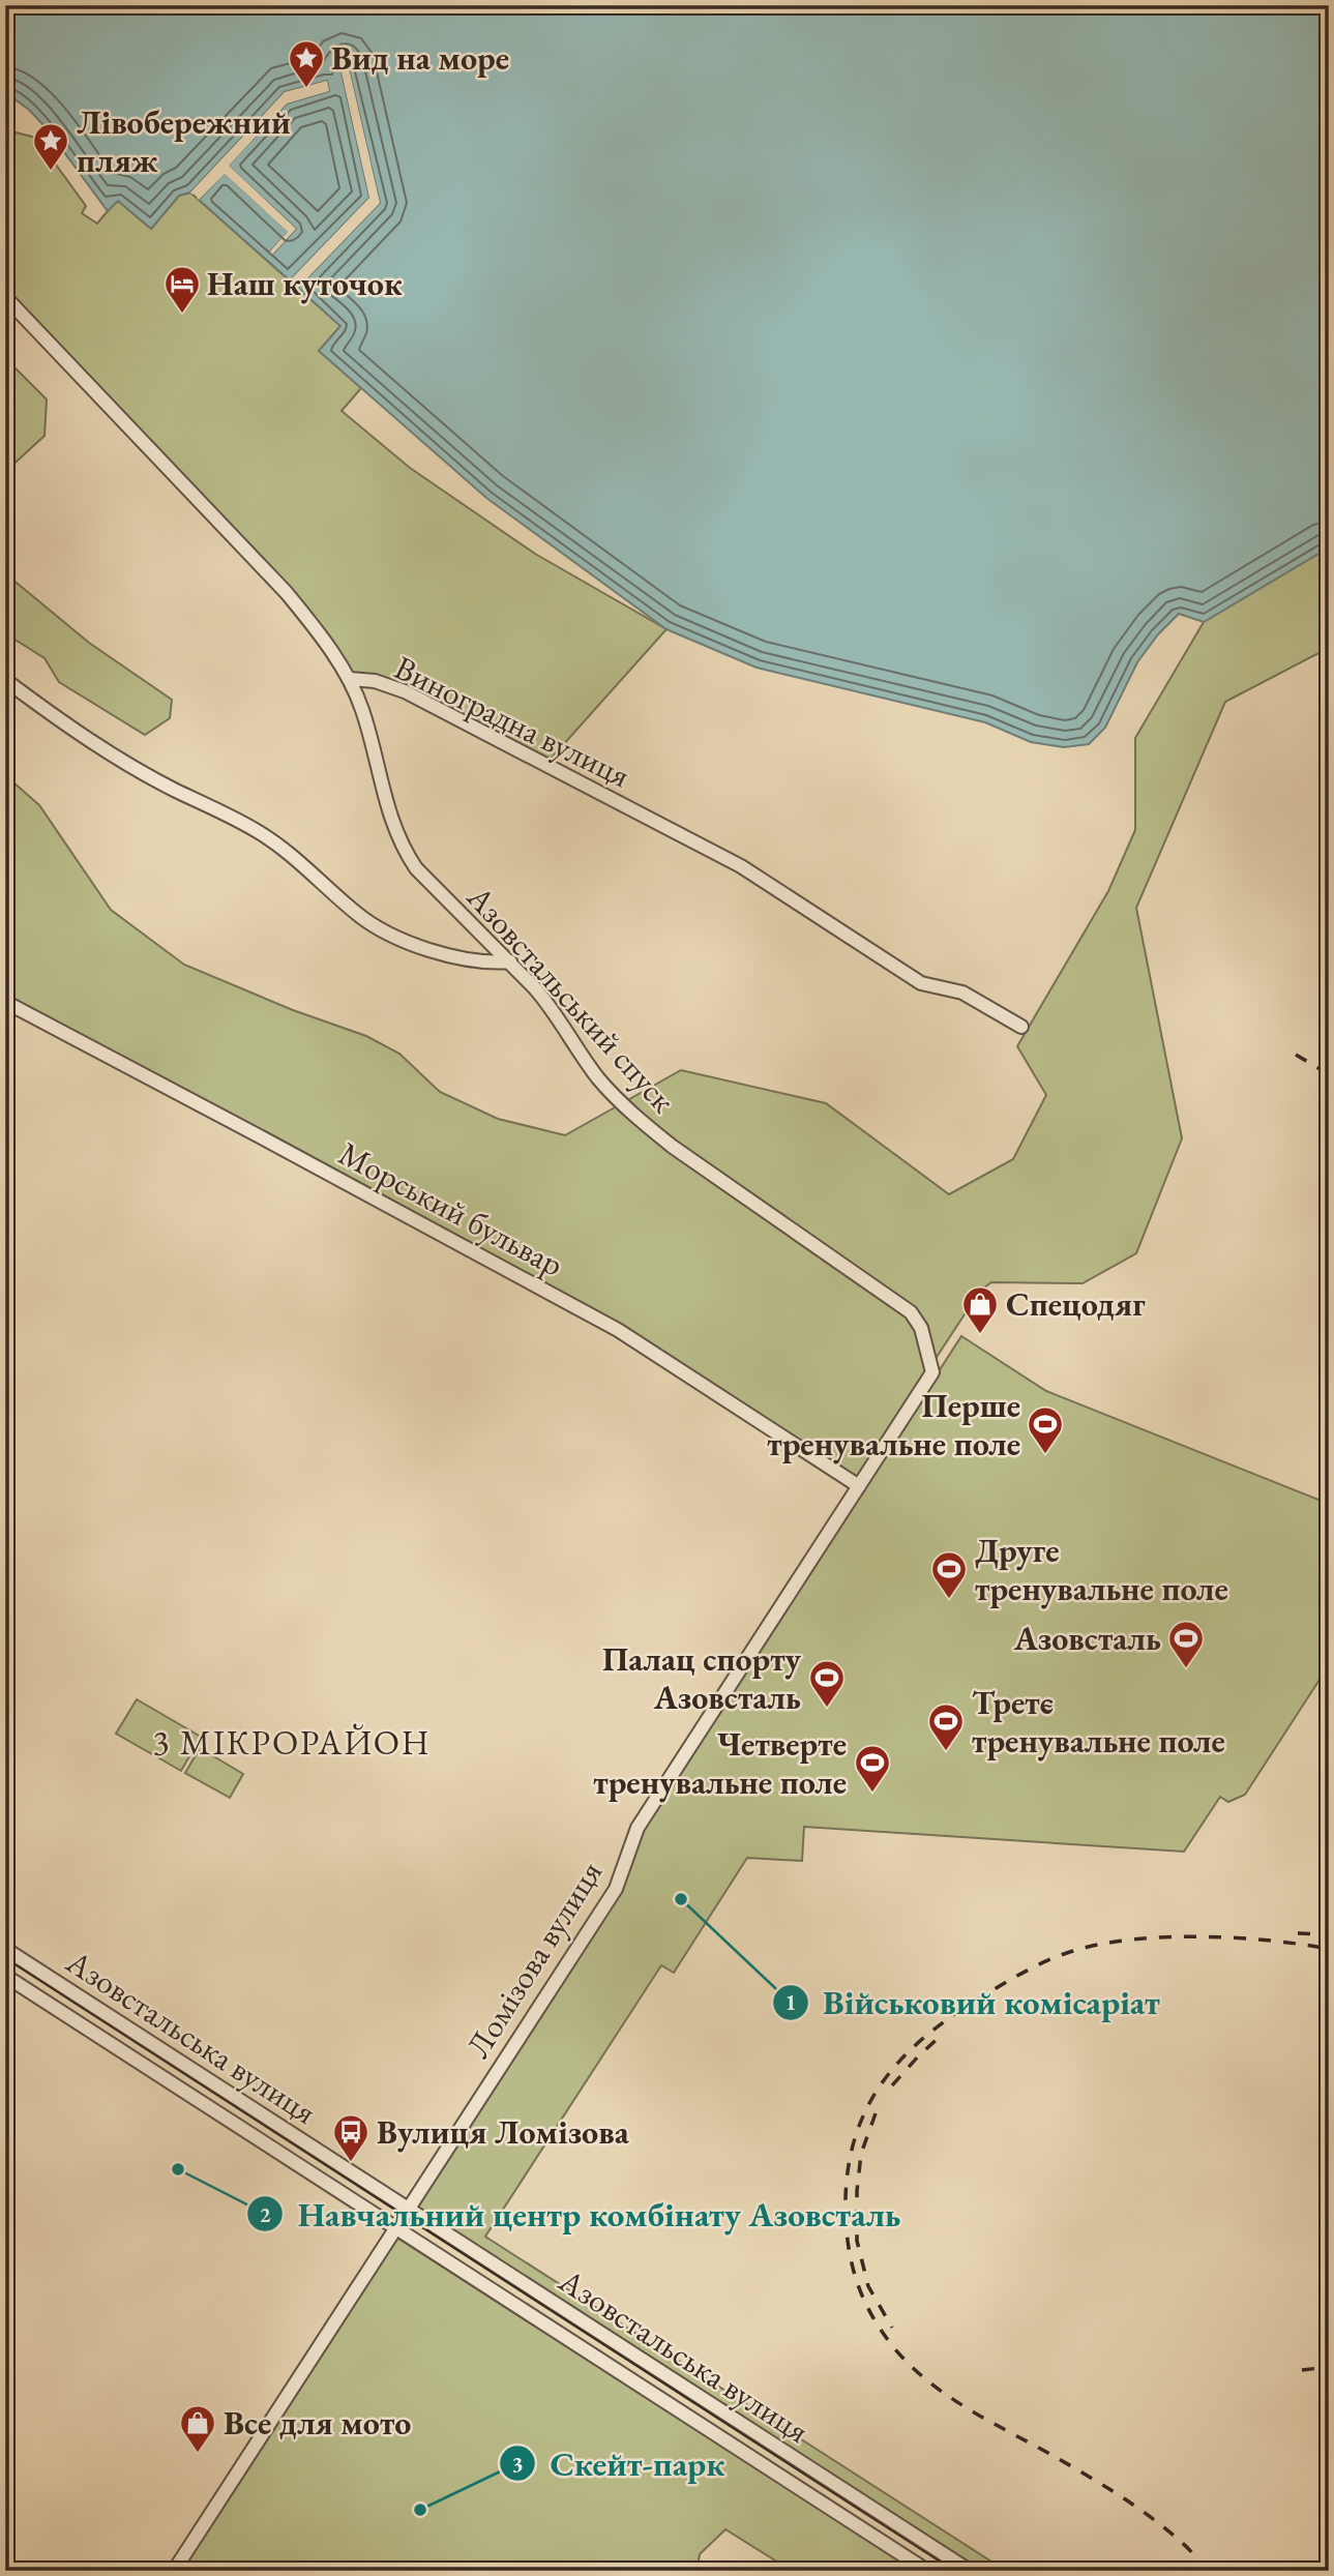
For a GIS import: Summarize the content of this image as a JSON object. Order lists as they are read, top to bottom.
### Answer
{
  "streets": {
    "street": [
      "Виноградна вулиця",
      "Азовстальський спуск",
      "Морський бульвар",
      "Ломізова вулиця",
      "Азовстальська вулиця"
    ]
  },
  "crossings": [
    ["Виноградна вулиця", "Азовстальський спуск"],
    ["Азовстальський спуск", "Ломізова вулиця"],
    ["Морський бульвар", "Ломізова вулиця"],
    ["Ломізова вулиця", "Азовстальська вулиця"]
  ],
  "districts": ["3 МІКРОРАЙОН"],
  "places": {
    "place": ["Вид на море", "Лівобережний пляж"],
    "hotel": ["Наш куточок"],
    "shop": ["Спецодяг", "Все для мото"],
    "sports": [
      "Перше тренувальне поле",
      "Друге тренувальне поле",
      "Азовсталь",
      "Палац спорту Азовсталь",
      "Третє тренувальне поле",
      "Четверте тренувальне поле"
    ],
    "other": ["Військовий комісаріат", "Навчальний центр комбінату Азовсталь", "Скейт-парк"],
    "bus stop": ["Вулиця Ломізова"]
  }
}
